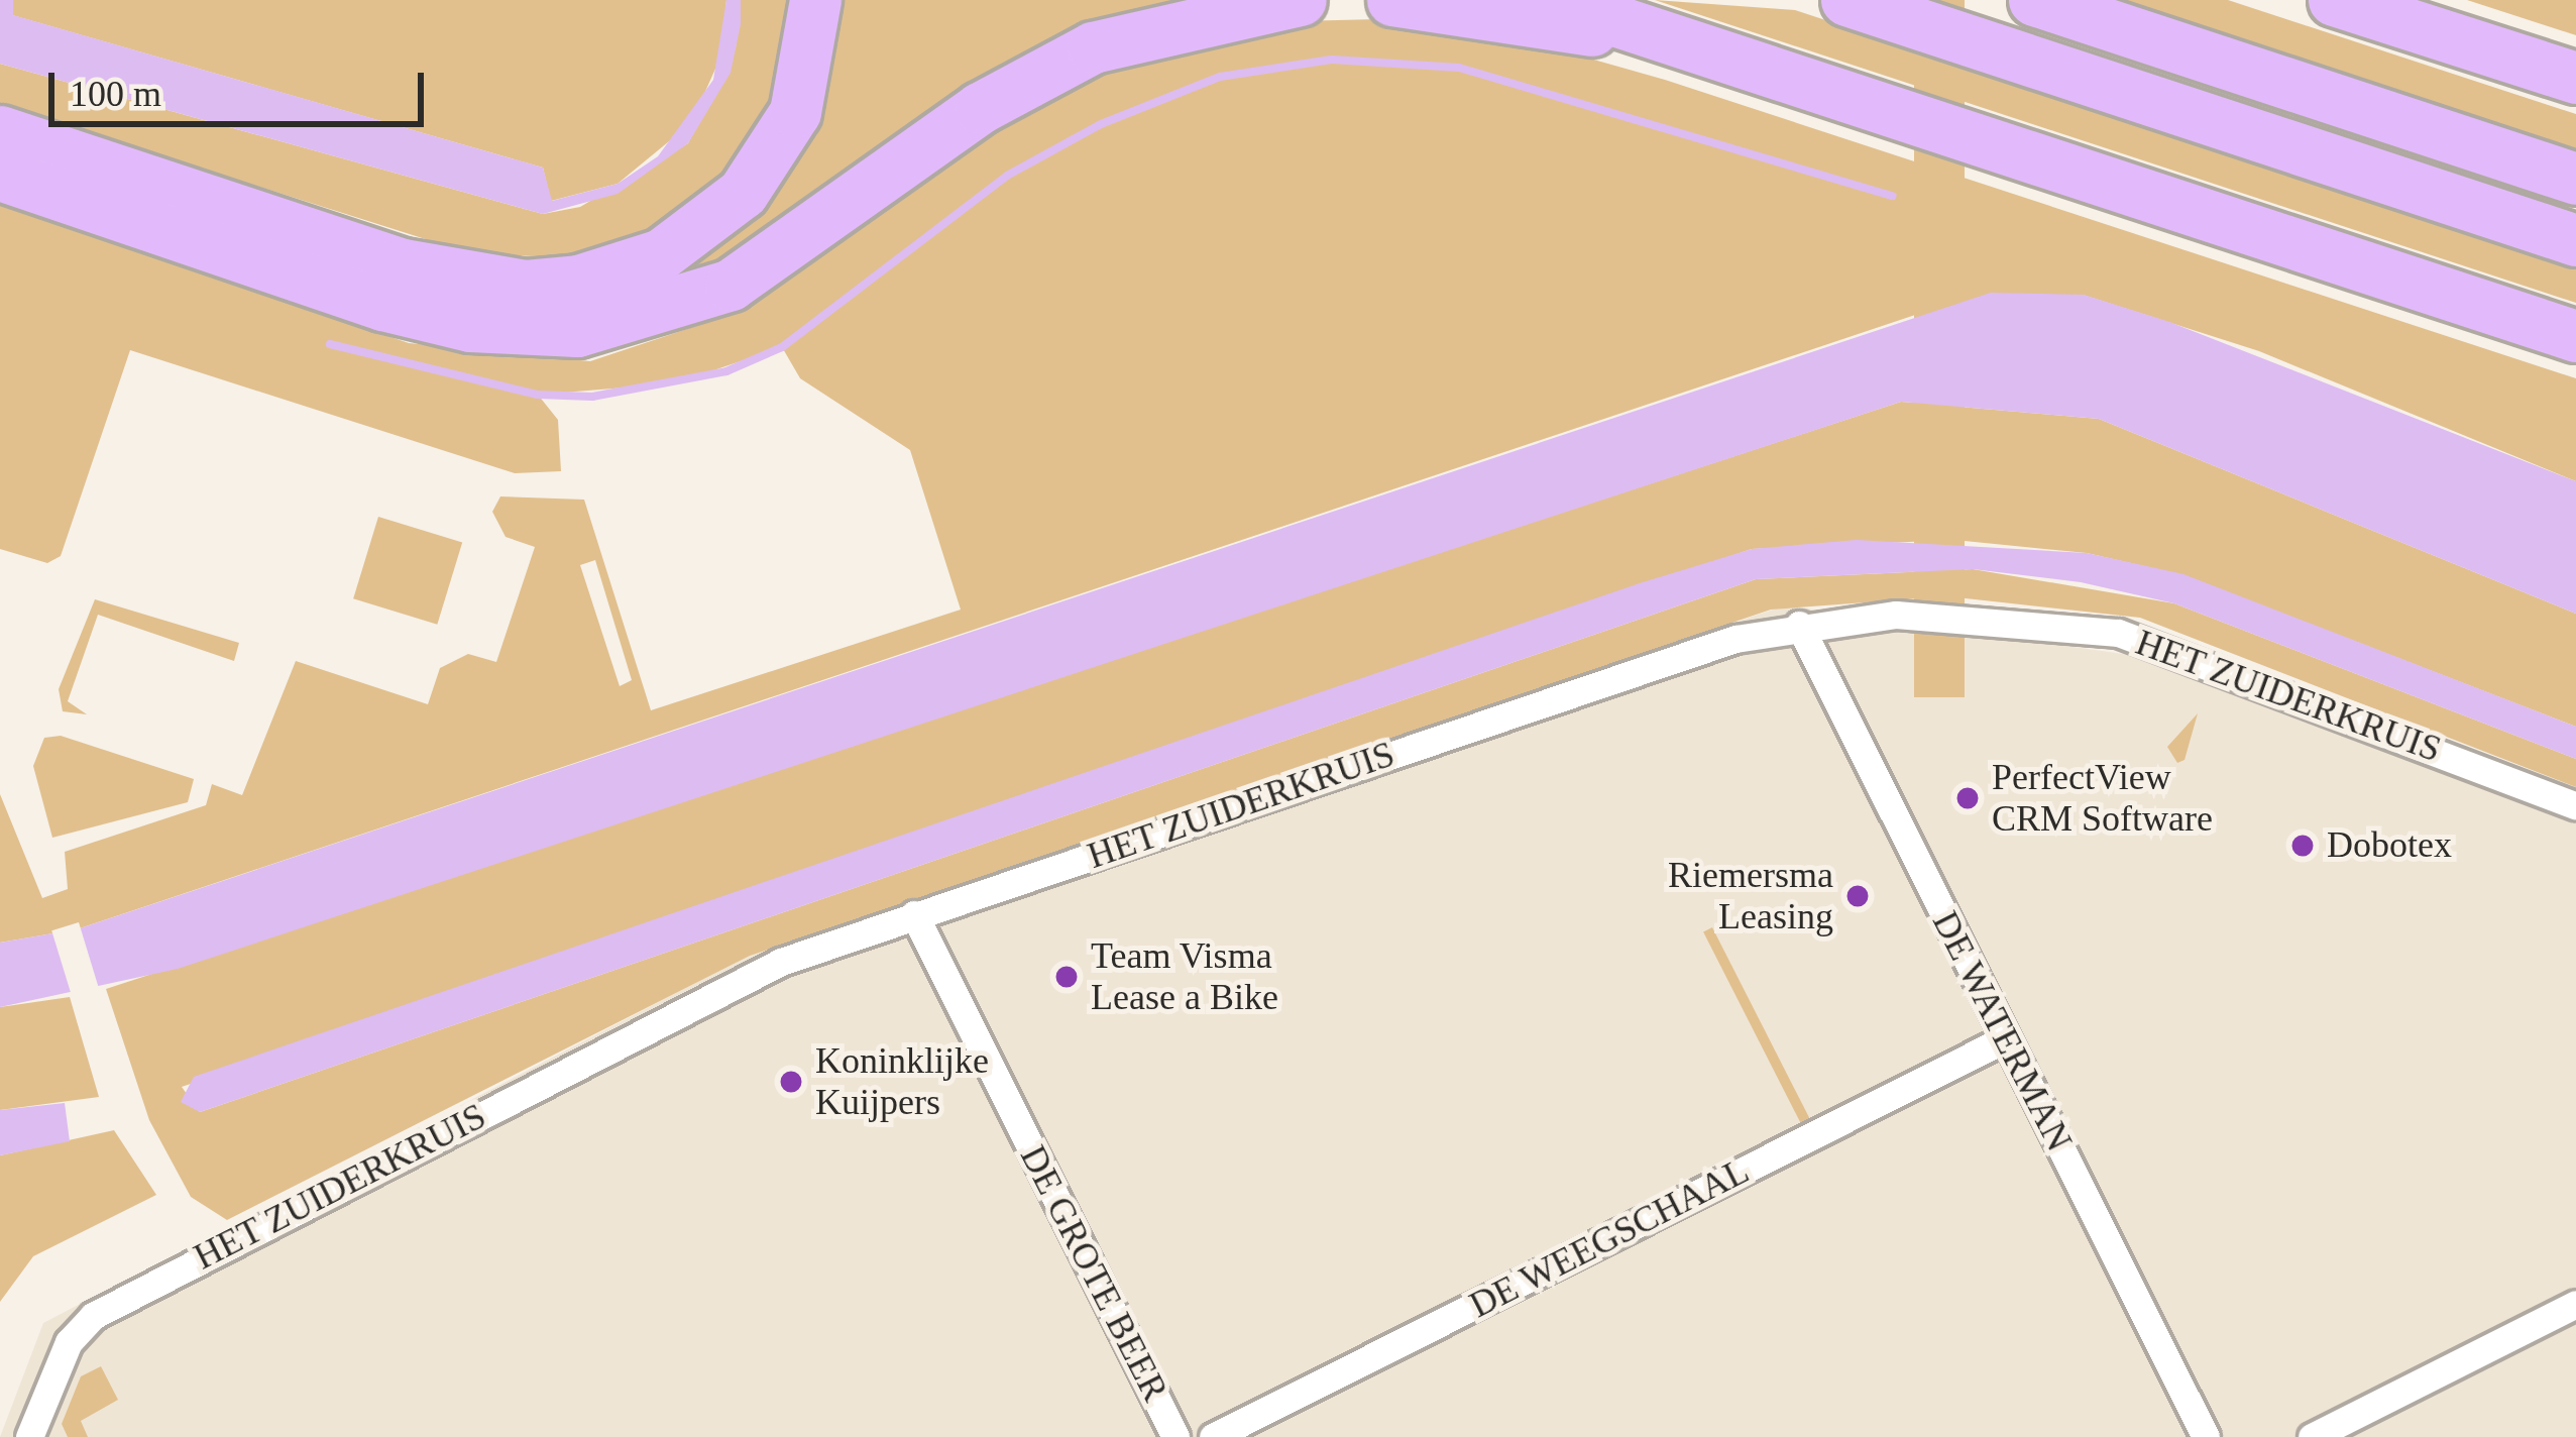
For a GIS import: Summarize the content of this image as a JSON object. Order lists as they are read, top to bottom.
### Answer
{
  "streets": {
    "street": [
      "HET ZUIDERKRUIS",
      "DE WATERMAN",
      "DE WEEGSCHAAL",
      "DE GROTE BEER"
    ]
  },
  "crossings": [
    ["HET ZUIDERKRUIS", "DE WATERMAN"],
    ["HET ZUIDERKRUIS", "DE GROTE BEER"],
    ["DE WATERMAN", "DE WEEGSCHAAL"]
  ],
  "places": [
    "PerfectView CRM Software",
    "Dobotex",
    "Riemersma Leasing",
    "Team Visma Lease a Bike",
    "Koninklijke Kuijpers"
  ],
  "scale_bar": "100 m"
}
